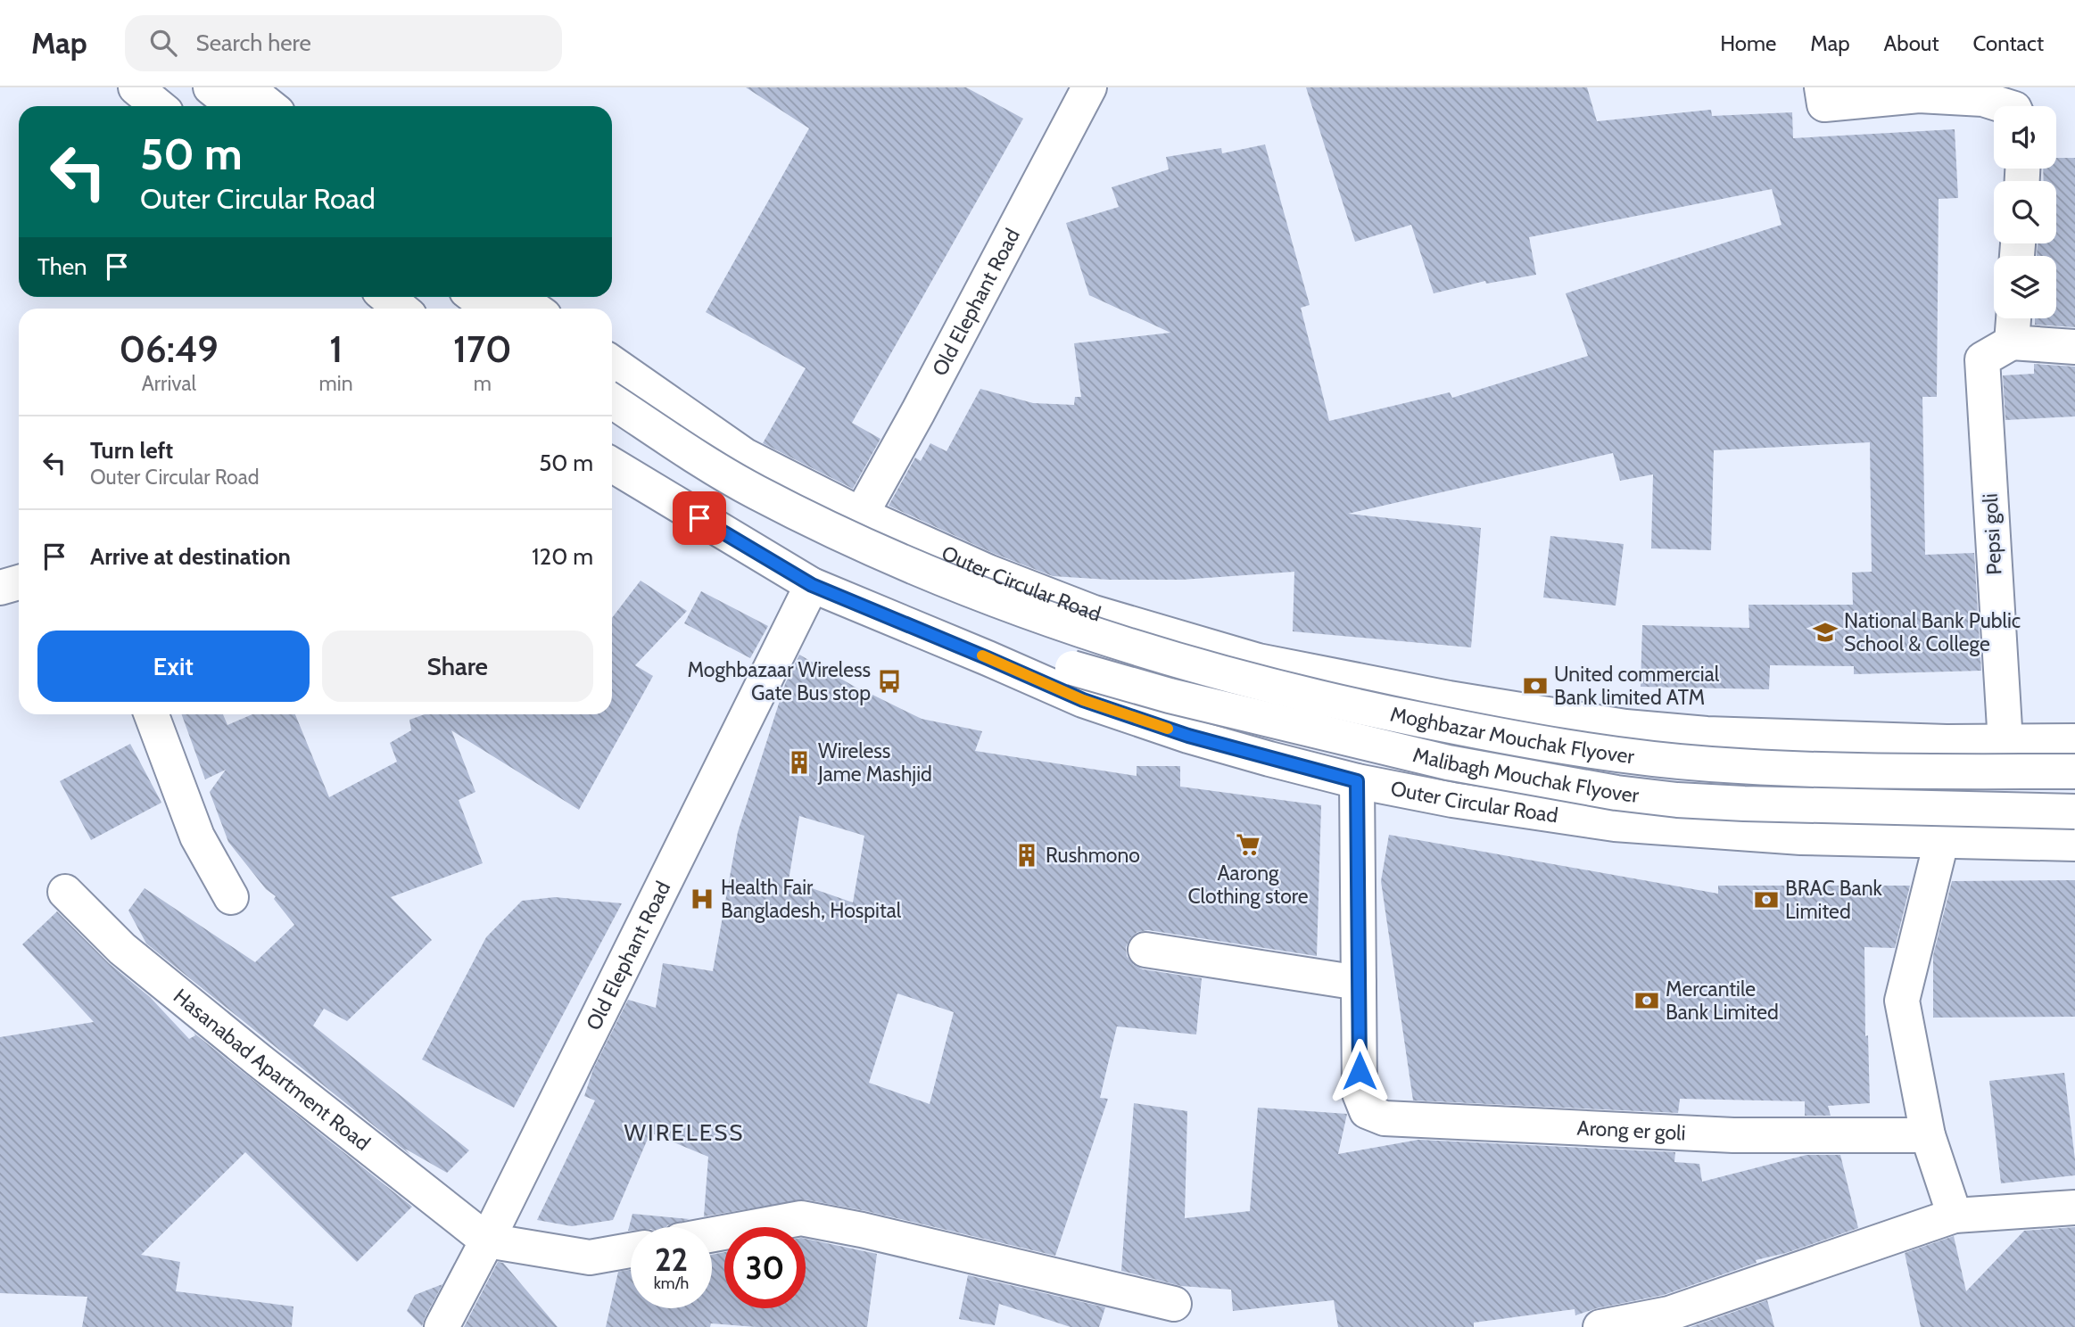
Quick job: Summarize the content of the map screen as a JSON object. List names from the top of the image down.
{
  "streets": {
    "main road": [
      "Old Elephant Road",
      "Pepsi goli",
      "Outer Circular Road",
      "Moghbazar Mouchak Flyover",
      "Malibagh Mouchak Flyover",
      "Hasanabad Apartment Road",
      "Arong er goli"
    ]
  },
  "crossings": [
    ["Old Elephant Road", "Outer Circular Road"],
    ["Old Elephant Road", "Hasanabad Apartment Road"],
    ["Pepsi goli", "Outer Circular Road"],
    ["Outer Circular Road", "Moghbazar Mouchak Flyover"],
    ["Outer Circular Road", "Malibagh Mouchak Flyover"],
    ["Outer Circular Road", "Arong er goli"]
  ],
  "districts": ["WIRELESS"],
  "places": {
    "school or university": ["National Bank Public School & College"],
    "bus stop": ["Moghbazaar Wireless Gate Bus stop"],
    "bank": ["United commercial Bank limited ATM", "BRAC Bank Limited", "Mercantile Bank Limited"],
    "building": ["Wireless Jame Mashjid", "Rushmono"],
    "supermarket": ["Aarong Clothing store"],
    "hospital": ["Health Fair Bangladesh, Hospital"]
  },
  "page": {
    "header": "Map",
    "search": "Search here",
    "nav": [
      "Home",
      "Map",
      "About",
      "Contact"
    ],
    "turn": ["50 m", "Outer Circular Road"],
    "then": "Then",
    "eta": [
      "06:49",
      "Arrival",
      "1",
      "min",
      "170",
      "m"
    ],
    "list": [
      {
        "name": "Turn left",
        "note": "Outer Circular Road",
        "value": "50 m"
      },
      {
        "name": "Arrive at destination",
        "value": "120 m"
      }
    ],
    "buttons": ["Exit", "Share"],
    "speed": "22 km/h",
    "limit": "30"
  }
}
